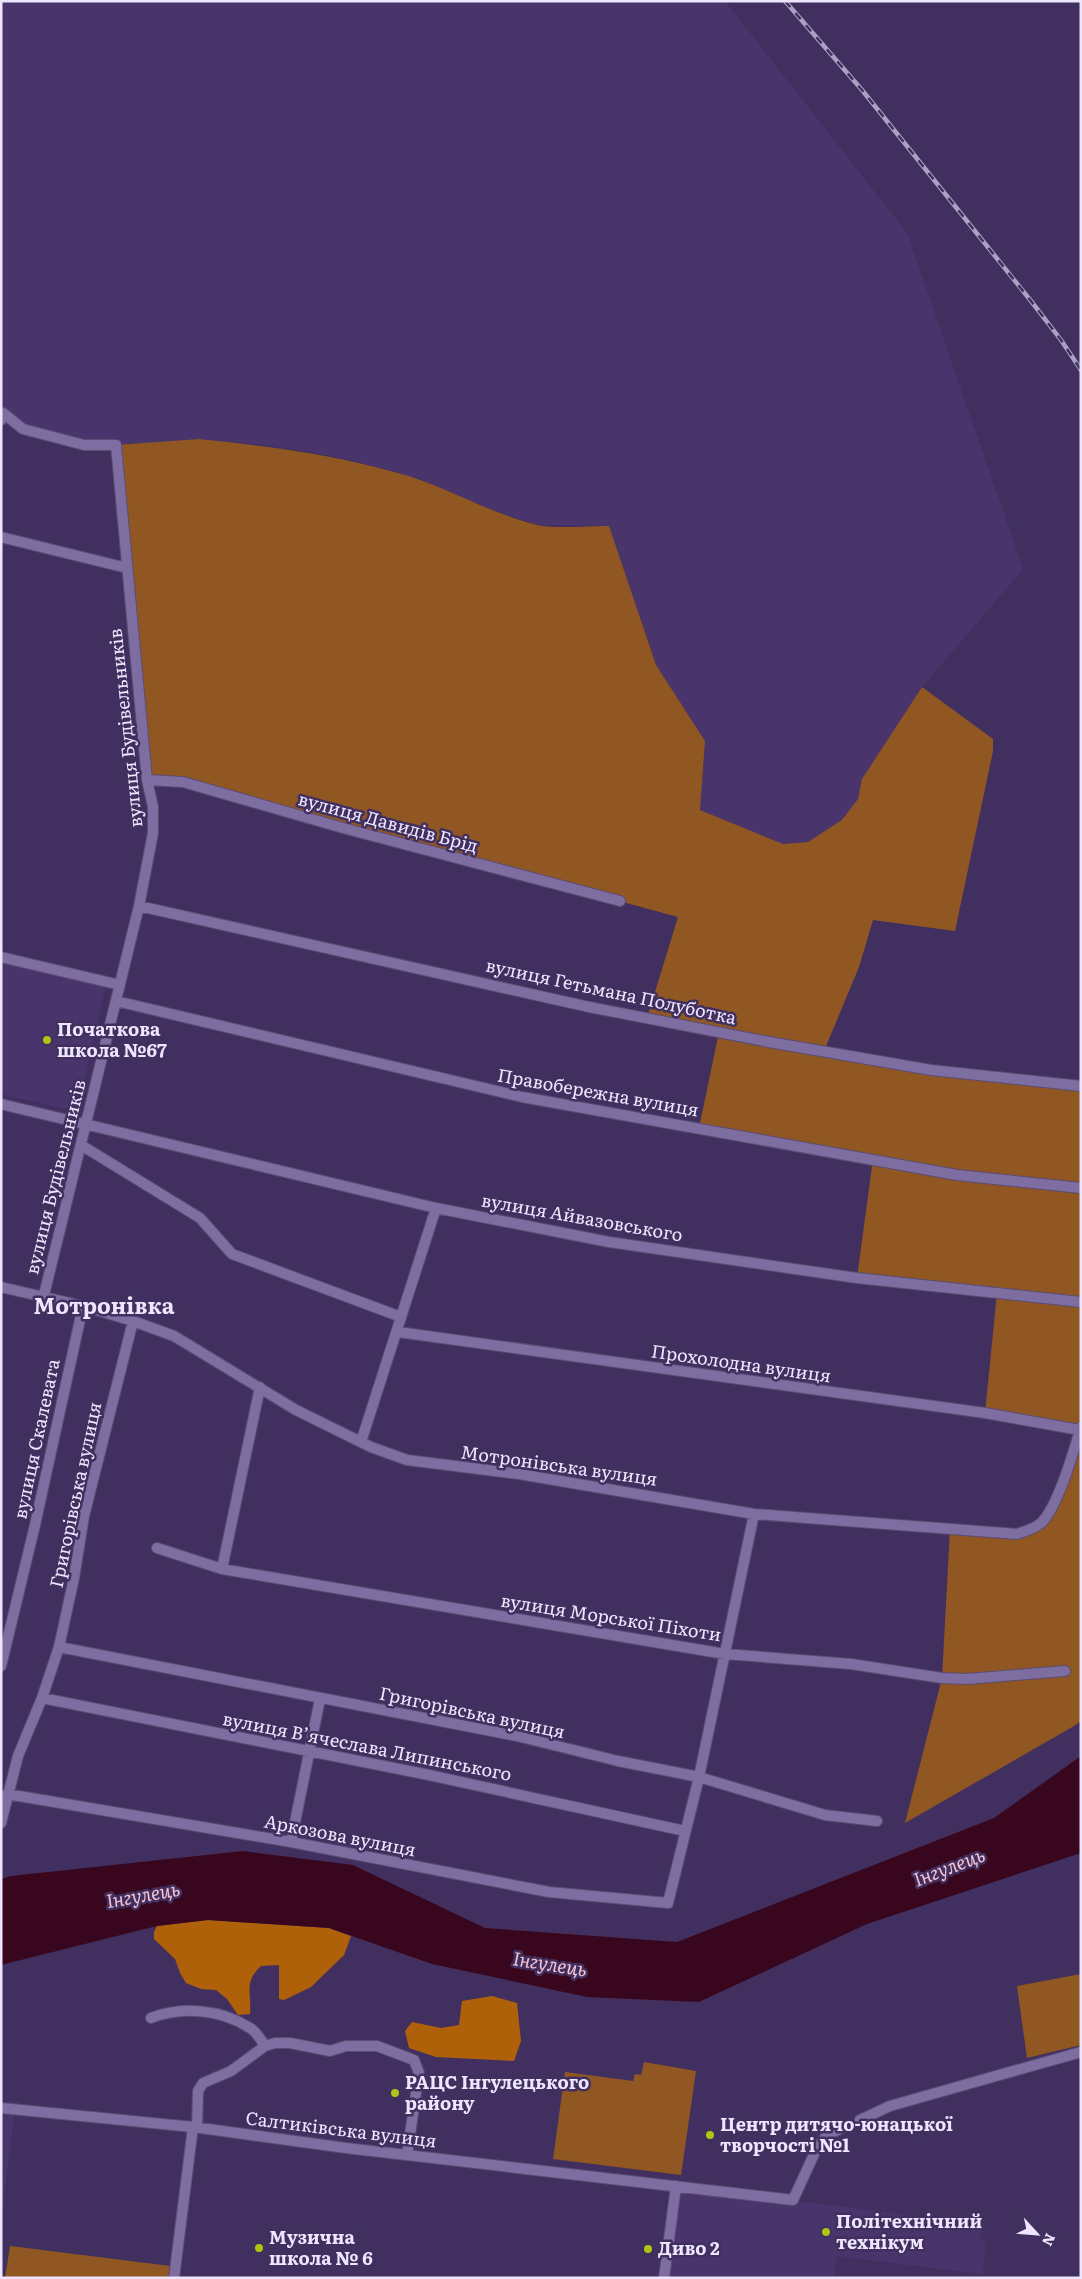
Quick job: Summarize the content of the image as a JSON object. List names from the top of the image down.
{
  "streets": {
    "street": [
      "вулиця Будівельників",
      "вулиця Давидів Брід",
      "вулиця Гетьмана Полуботка",
      "Правобережна вулиця",
      "вулиця Айвазовського",
      "Прохолодна вулиця",
      "вулиця Скалевата",
      "Мотронівська вулиця",
      "Григорівська вулиця",
      "вулиця Морської Піхоти",
      "вулиця В’ячеслава Липинського",
      "Аркозова вулиця",
      "Салтиківська вулиця"
    ]
  },
  "crossings": [
    ["вулиця Будівельників", "вулиця Давидів Брід"],
    ["вулиця Будівельників", "вулиця Гетьмана Полуботка"],
    ["вулиця Будівельників", "Правобережна вулиця"],
    ["вулиця Будівельників", "вулиця Айвазовського"],
    ["вулиця Будівельників", "Мотронівська вулиця"],
    ["Прохолодна вулиця", "Мотронівська вулиця"],
    ["вулиця Скалевата", "Мотронівська вулиця"],
    ["Мотронівська вулиця", "Григорівська вулиця"],
    ["Григорівська вулиця", "вулиця В’ячеслава Липинського"],
    ["Григорівська вулиця", "Аркозова вулиця"],
    ["вулиця В’ячеслава Липинського", "Аркозова вулиця"]
  ],
  "districts": ["Мотронівка"],
  "water": ["Інгулець"],
  "places": [
    "Початкова школа №67",
    "РАЦС Інгулецького району",
    "Центр дитячо-юнацької творчості №1",
    "Політехнічний технікум",
    "Музична школа № 6",
    "Диво 2"
  ],
  "north": "bottom right"
}
